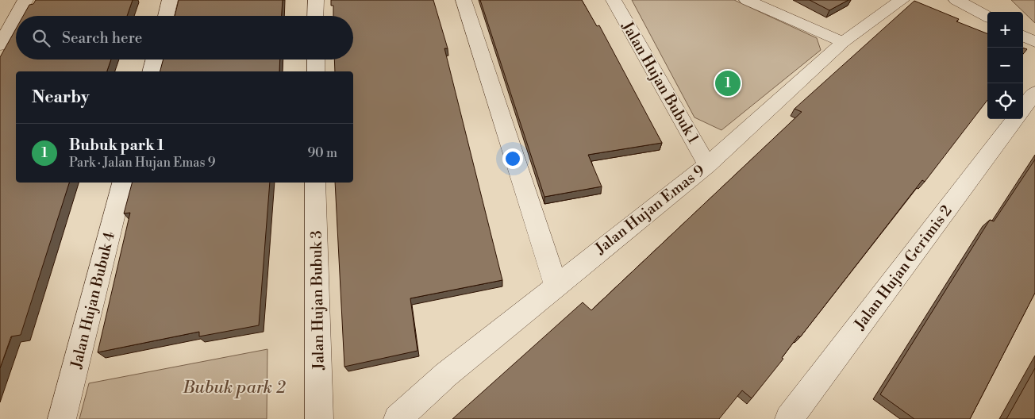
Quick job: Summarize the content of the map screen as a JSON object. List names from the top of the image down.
{
  "streets": {
    "street": [
      "Jalan Hujan Bubuk 1",
      "Jalan Hujan Emas 9",
      "Jalan Hujan Gerimis 2",
      "Jalan Hujan Bubuk 4",
      "Jalan Hujan Bubuk 3"
    ]
  },
  "crossings": [
    ["Jalan Hujan Bubuk 1", "Jalan Hujan Emas 9"]
  ],
  "parks": ["Bubuk park 2"],
  "page": {
    "map_buttons": ["+", "−"],
    "search": "Search here",
    "pins": "1",
    "heading": "Nearby",
    "list": [
      {
        "mark": "1",
        "name": "Bubuk park 1",
        "note": "Park · Jalan Hujan Emas 9",
        "value": "90 m"
      }
    ]
  }
}
